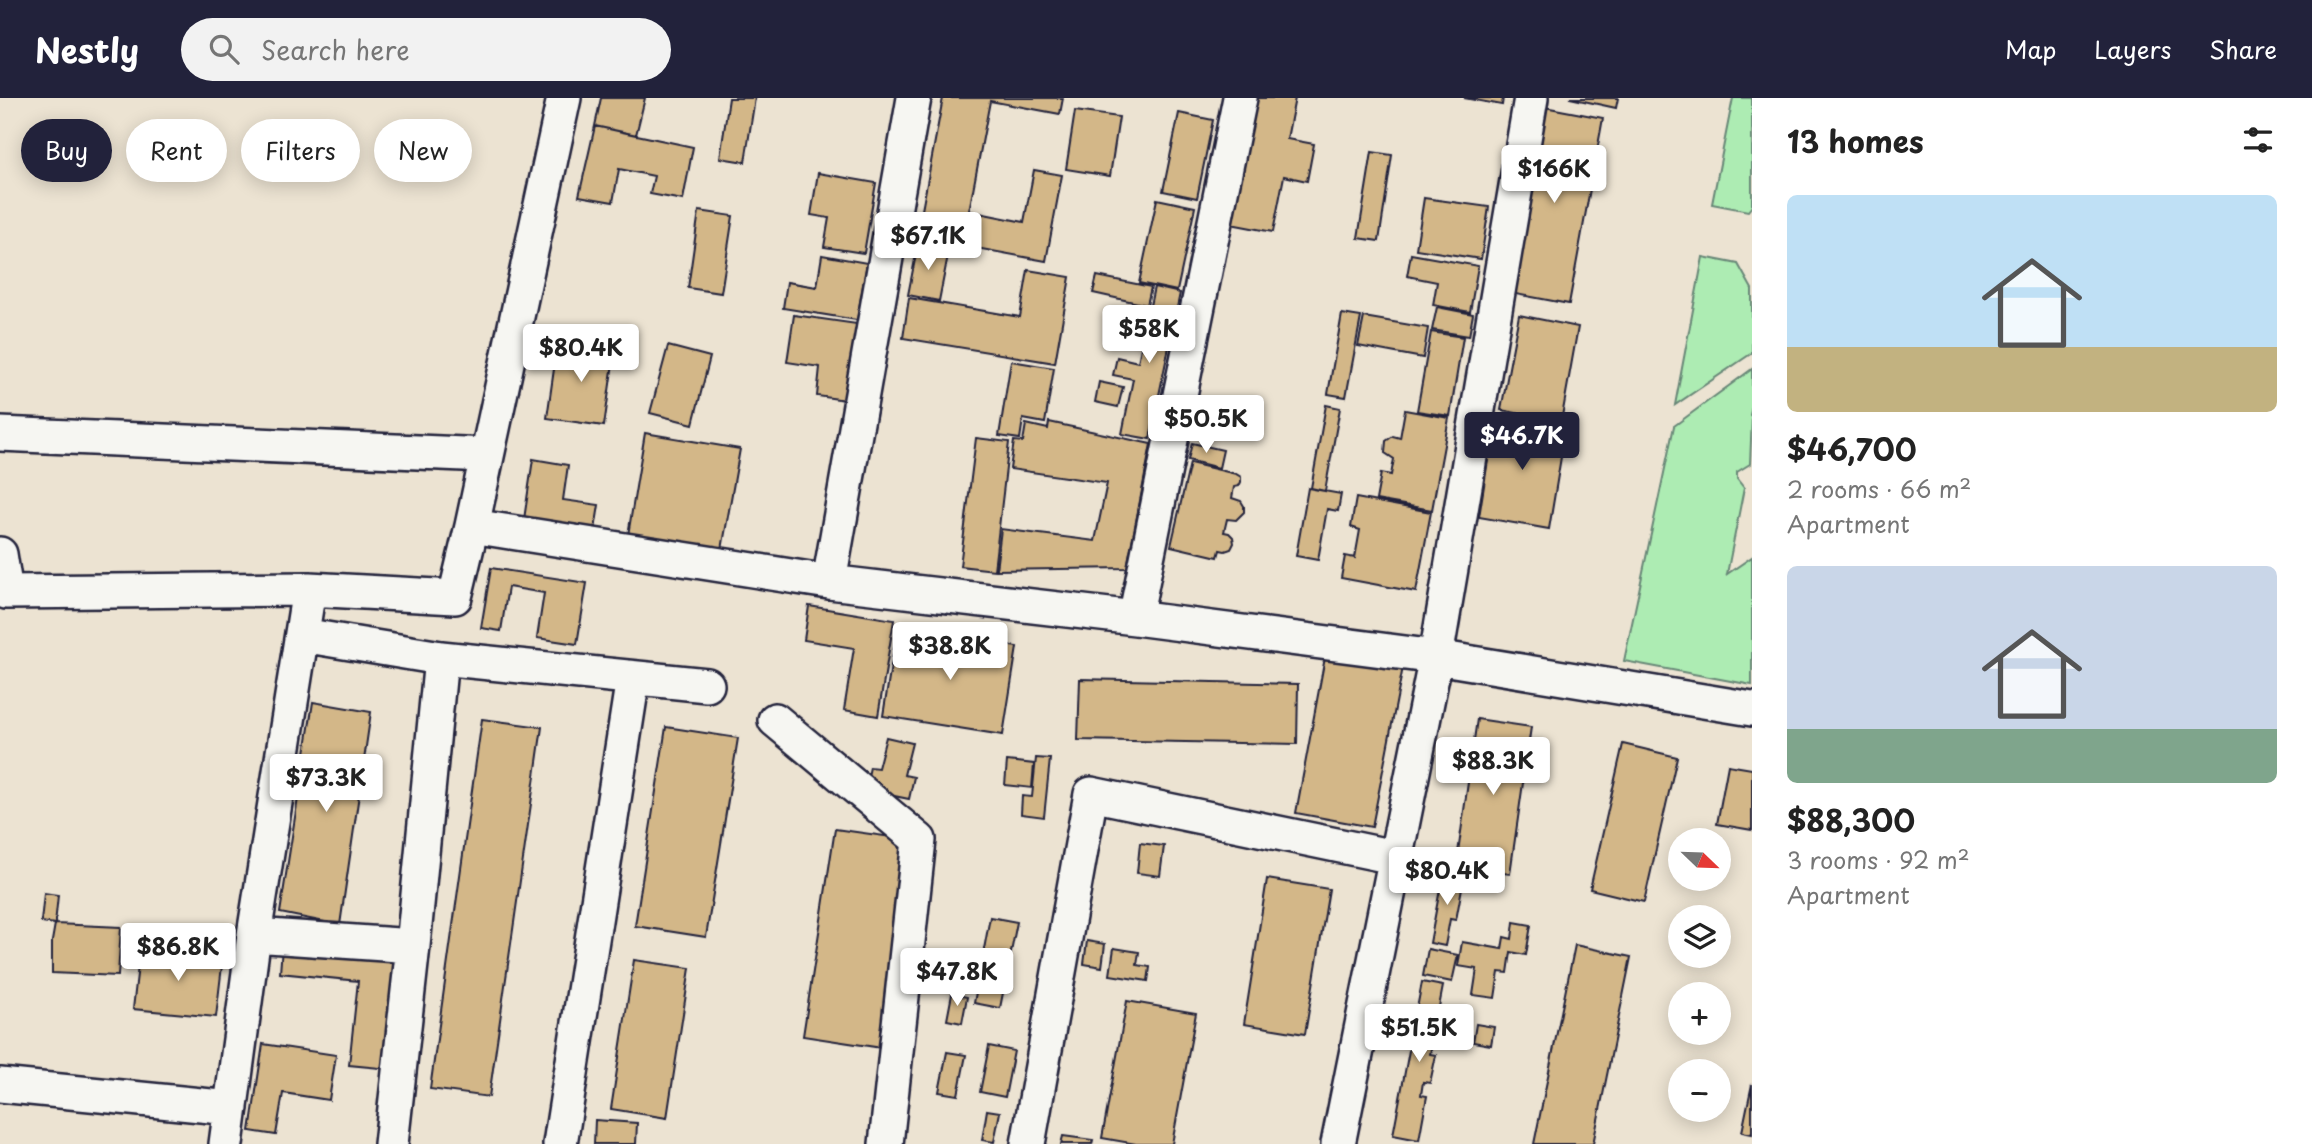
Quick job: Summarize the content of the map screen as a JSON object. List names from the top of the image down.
{
  "north": "bottom right",
  "page": {
    "header": "Nestly",
    "search": "Search here",
    "nav": ["Map", "Layers", "Share"],
    "heading": "13 homes",
    "chip": [
      "Buy",
      "Rent",
      "Filters",
      "New"
    ],
    "price": [
      "$166K",
      "$67.1K",
      "$58K",
      "$80.4K",
      "$50.5K",
      "$46.7K",
      "$38.8K",
      "$88.3K",
      "$73.3K",
      "$80.4K",
      "$86.8K",
      "$47.8K",
      "$51.5K"
    ],
    "list": [
      {
        "name": "$46,700",
        "note": "2 rooms · 66 m² · Apartment"
      },
      {
        "name": "$88,300",
        "note": "3 rooms · 92 m² · Apartment"
      }
    ],
    "map_buttons": ["+", "−"]
  }
}
